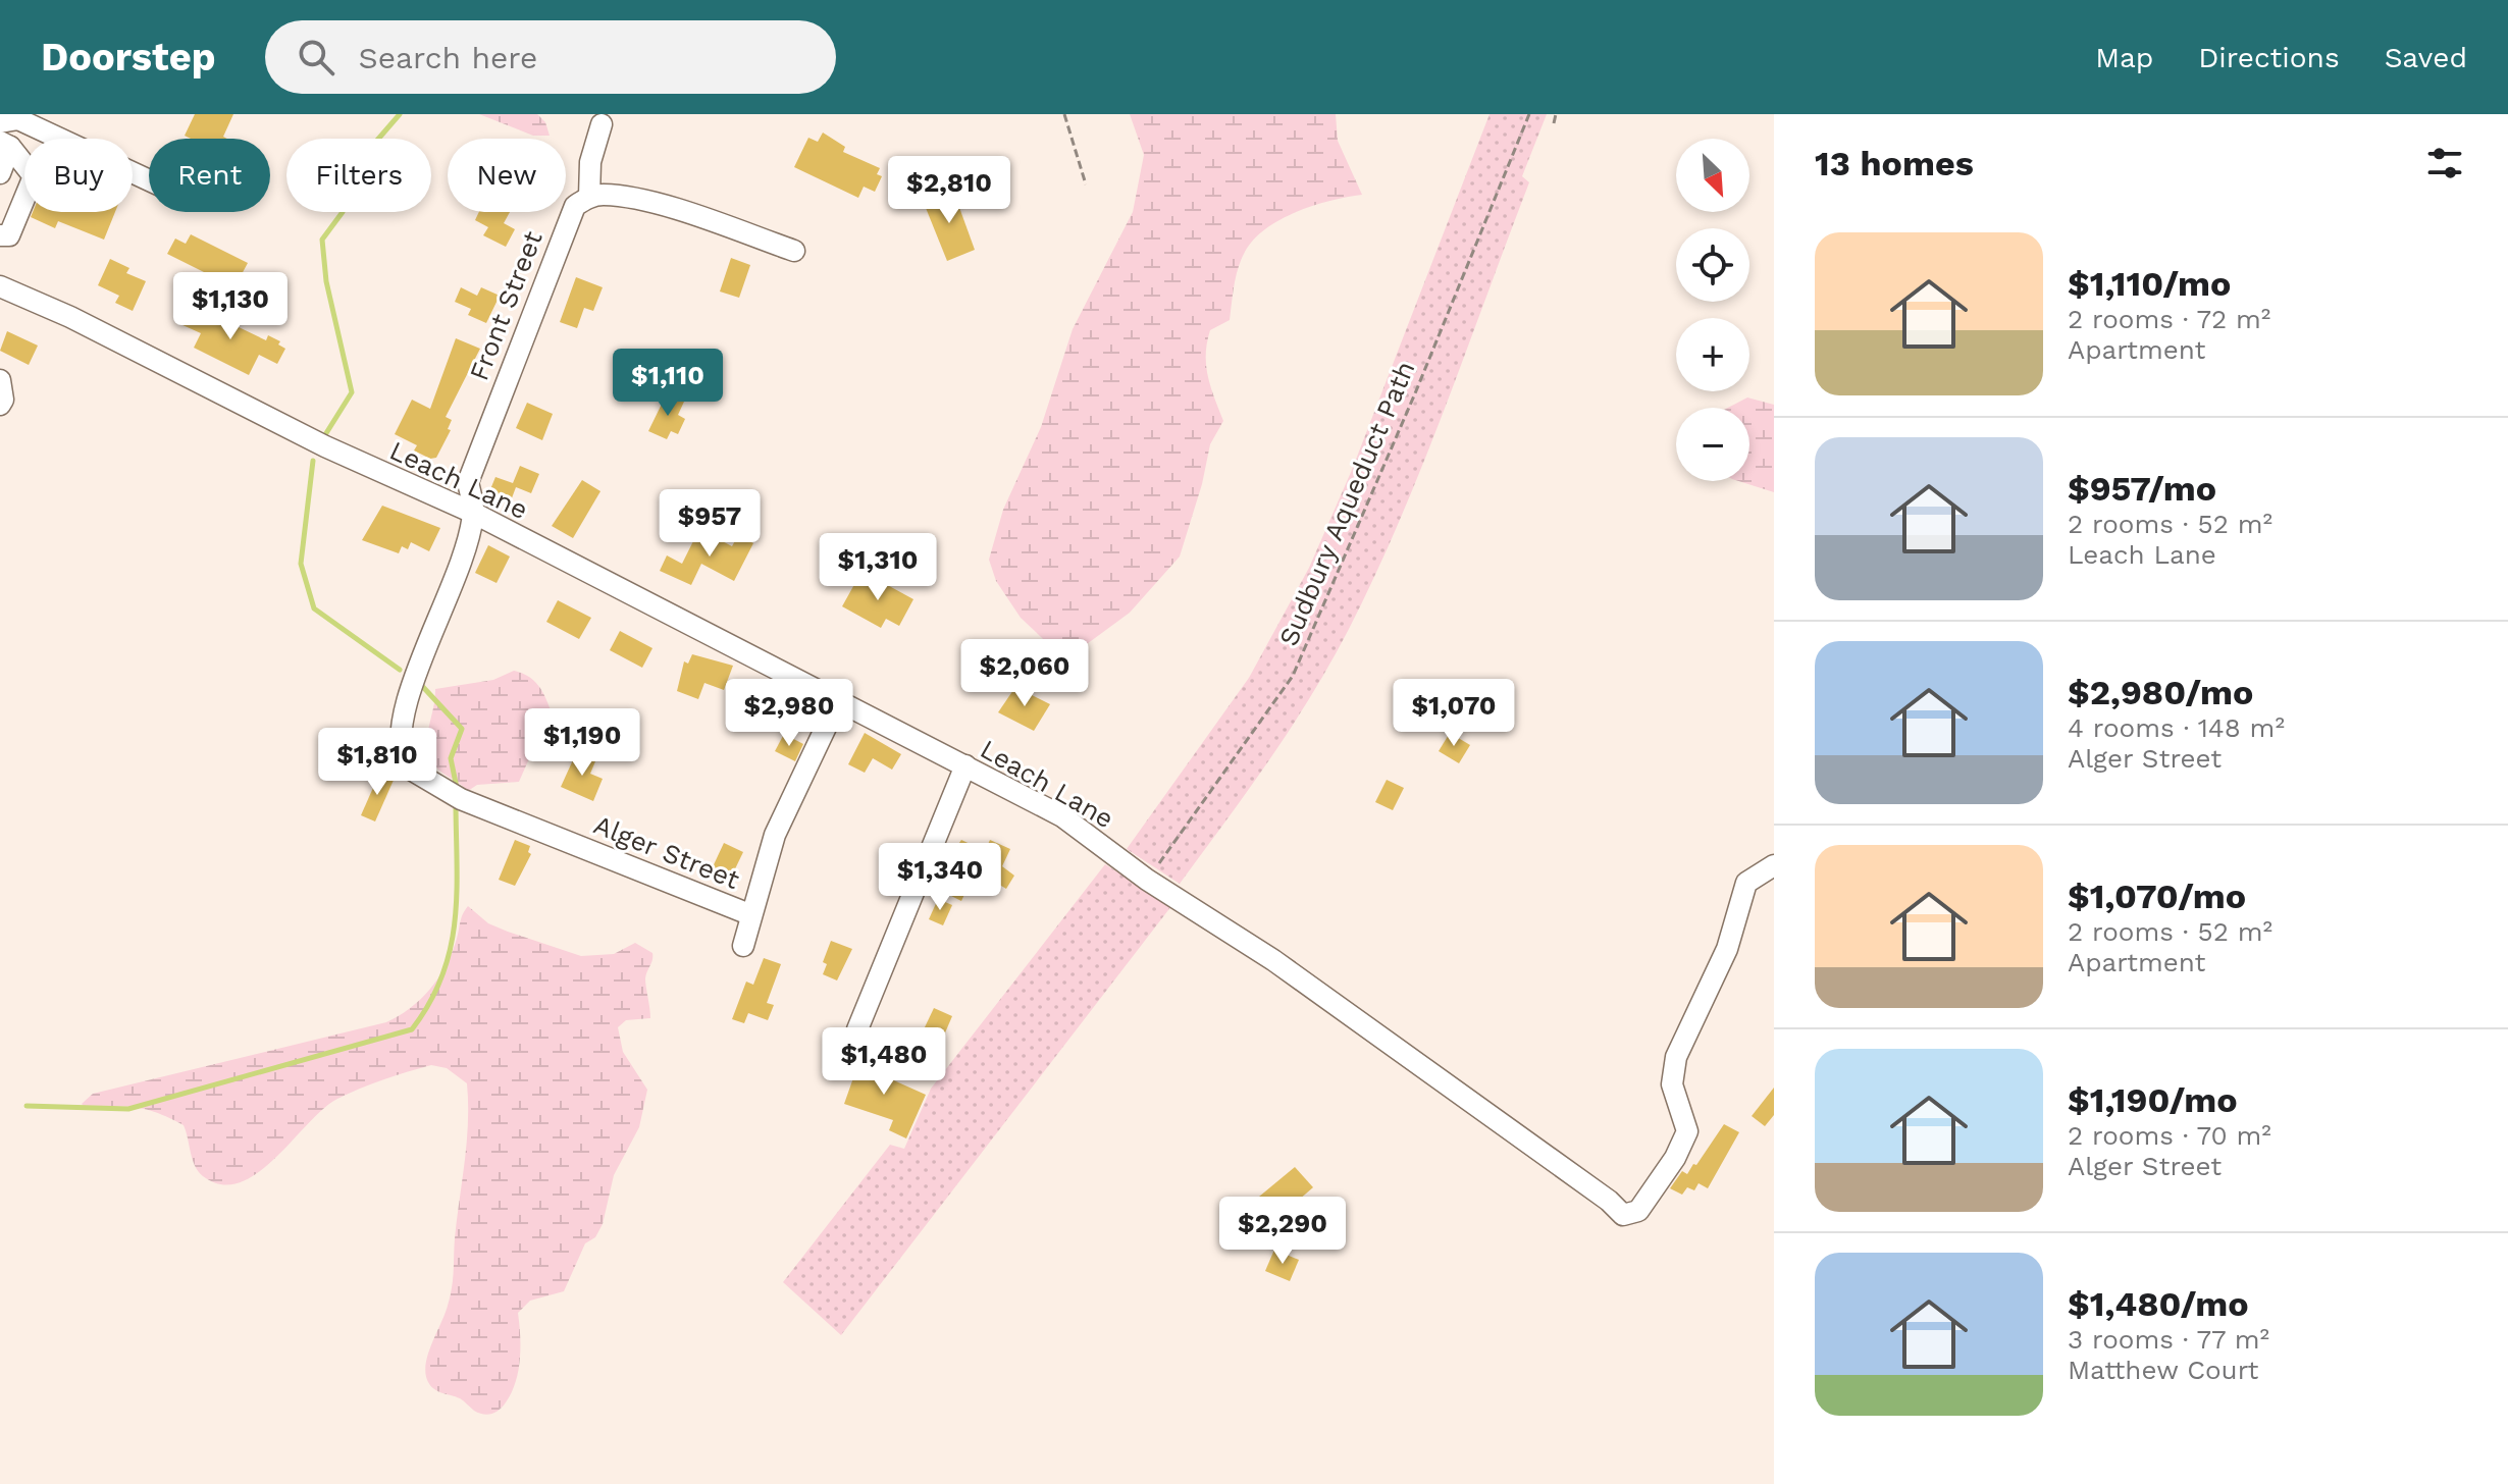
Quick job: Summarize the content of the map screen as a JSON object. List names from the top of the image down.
{
  "streets": {
    "street": ["Front Street", "Leach Lane", "Alger Street"],
    "path": ["Sudbury Aqueduct Path"]
  },
  "crossings": [
    ["Front Street", "Leach Lane"],
    ["Front Street", "Alger Street"],
    ["Leach Lane", "Sudbury Aqueduct Path"],
    ["Leach Lane", "Alger Street"]
  ],
  "north": "bottom right",
  "page": {
    "header": "Doorstep",
    "search": "Search here",
    "nav": ["Map", "Directions", "Saved"],
    "heading": "13 homes",
    "map_buttons": ["+", "−"],
    "chip": [
      "Buy",
      "Rent",
      "Filters",
      "New"
    ],
    "price": [
      "$2,810",
      "$1,130",
      "$1,110",
      "$957",
      "$1,310",
      "$2,060",
      "$2,980",
      "$1,070",
      "$1,190",
      "$1,810",
      "$1,340",
      "$1,480",
      "$2,290"
    ],
    "list": [
      {
        "name": "$1,110/mo",
        "note": "2 rooms · 72 m² · Apartment"
      },
      {
        "name": "$957/mo",
        "note": "2 rooms · 52 m² · Leach Lane"
      },
      {
        "name": "$2,980/mo",
        "note": "4 rooms · 148 m² · Alger Street"
      },
      {
        "name": "$1,070/mo",
        "note": "2 rooms · 52 m² · Apartment"
      },
      {
        "name": "$1,190/mo",
        "note": "2 rooms · 70 m² · Alger Street"
      },
      {
        "name": "$1,480/mo",
        "note": "3 rooms · 77 m² · Matthew Court"
      }
    ]
  }
}
